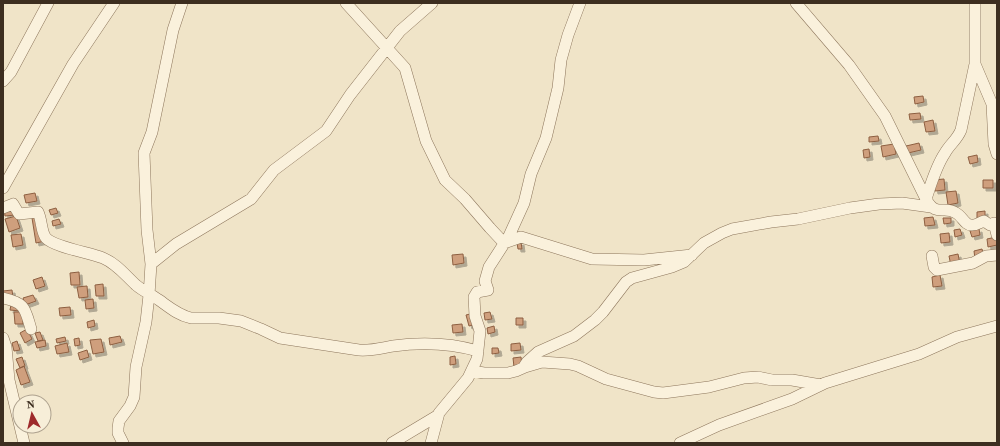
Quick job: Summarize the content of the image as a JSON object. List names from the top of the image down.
{
  "north": "top"
}
